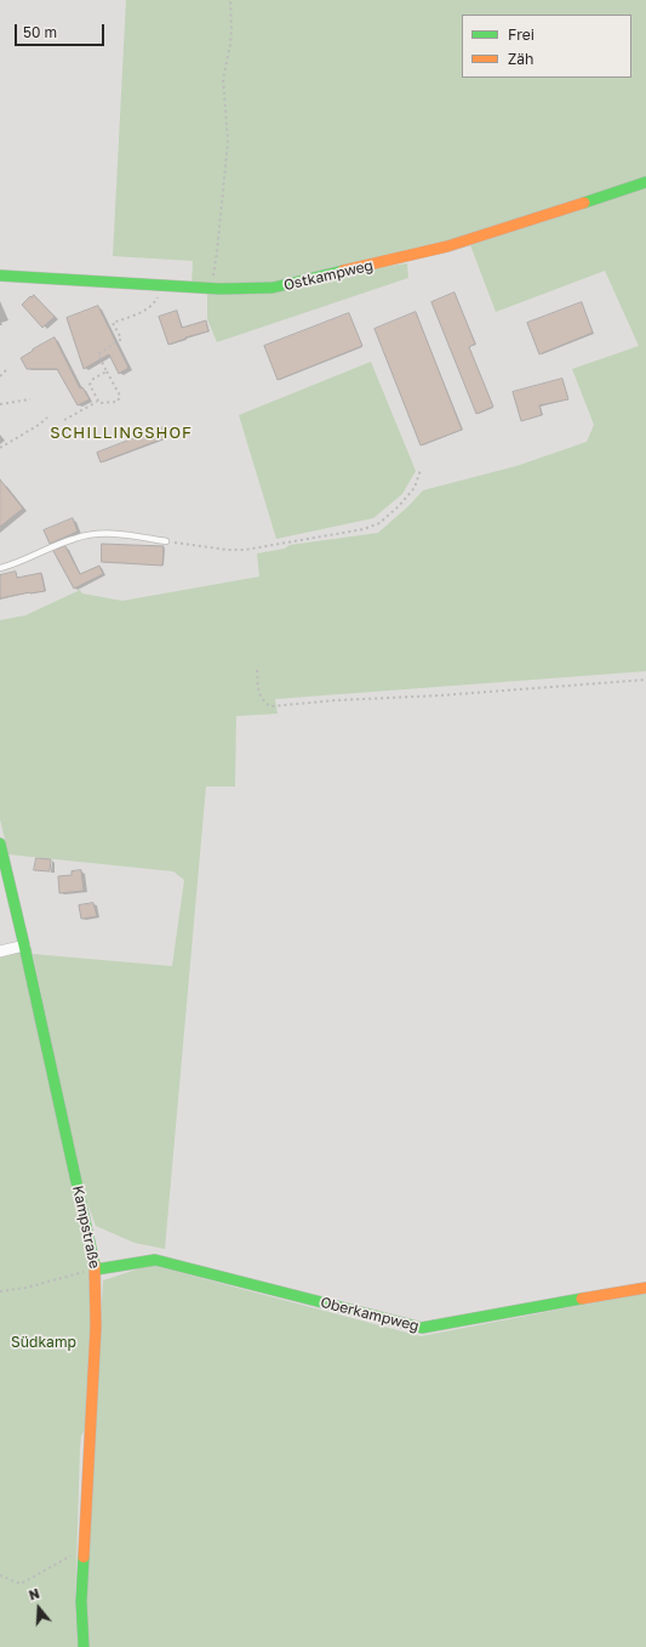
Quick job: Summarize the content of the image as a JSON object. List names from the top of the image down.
{
  "streets": {
    "street": ["Ostkampweg", "Kampstraße", "Oberkampweg"]
  },
  "crossings": [
    ["Kampstraße", "Oberkampweg"]
  ],
  "districts": ["SCHILLINGSHOF"],
  "parks": ["Südkamp"],
  "legend": ["Frei", "Zäh"],
  "scale_bar": "50 m",
  "north": "top"
}
